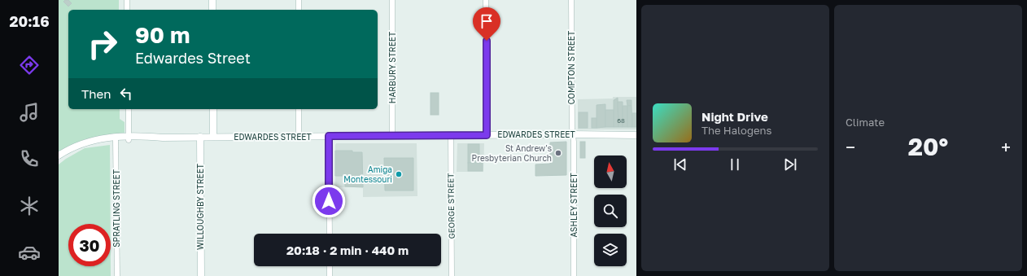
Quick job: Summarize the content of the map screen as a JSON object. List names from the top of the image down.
{
  "streets": {
    "street": [
      "HARBURY STREET",
      "COMPTON STREET",
      "EDWARDES STREET",
      "ASHLEY STREET",
      "GEORGE STREET",
      "WILLOUGHBY STREET",
      "SPRATLING STREET"
    ]
  },
  "crossings": [
    ["HARBURY STREET", "EDWARDES STREET"],
    ["COMPTON STREET", "EDWARDES STREET"],
    ["COMPTON STREET", "ASHLEY STREET"],
    ["EDWARDES STREET", "ASHLEY STREET"],
    ["EDWARDES STREET", "GEORGE STREET"],
    ["EDWARDES STREET", "WILLOUGHBY STREET"],
    ["EDWARDES STREET", "SPRATLING STREET"]
  ],
  "places": ["St Andrew's Presbyterian Church", "Amiga Montessouri"],
  "house_numbers": ["68"],
  "north": "top",
  "page": {
    "tabs": "20:16",
    "tile": "Climate",
    "turn": ["90 m", "Edwardes Street"],
    "then": "Then",
    "song": ["Night Drive", "The Halogens"],
    "heat": ["−", "20°", "+"],
    "limit": "30",
    "trip": "20:18 · 2 min · 440 m"
  }
}
